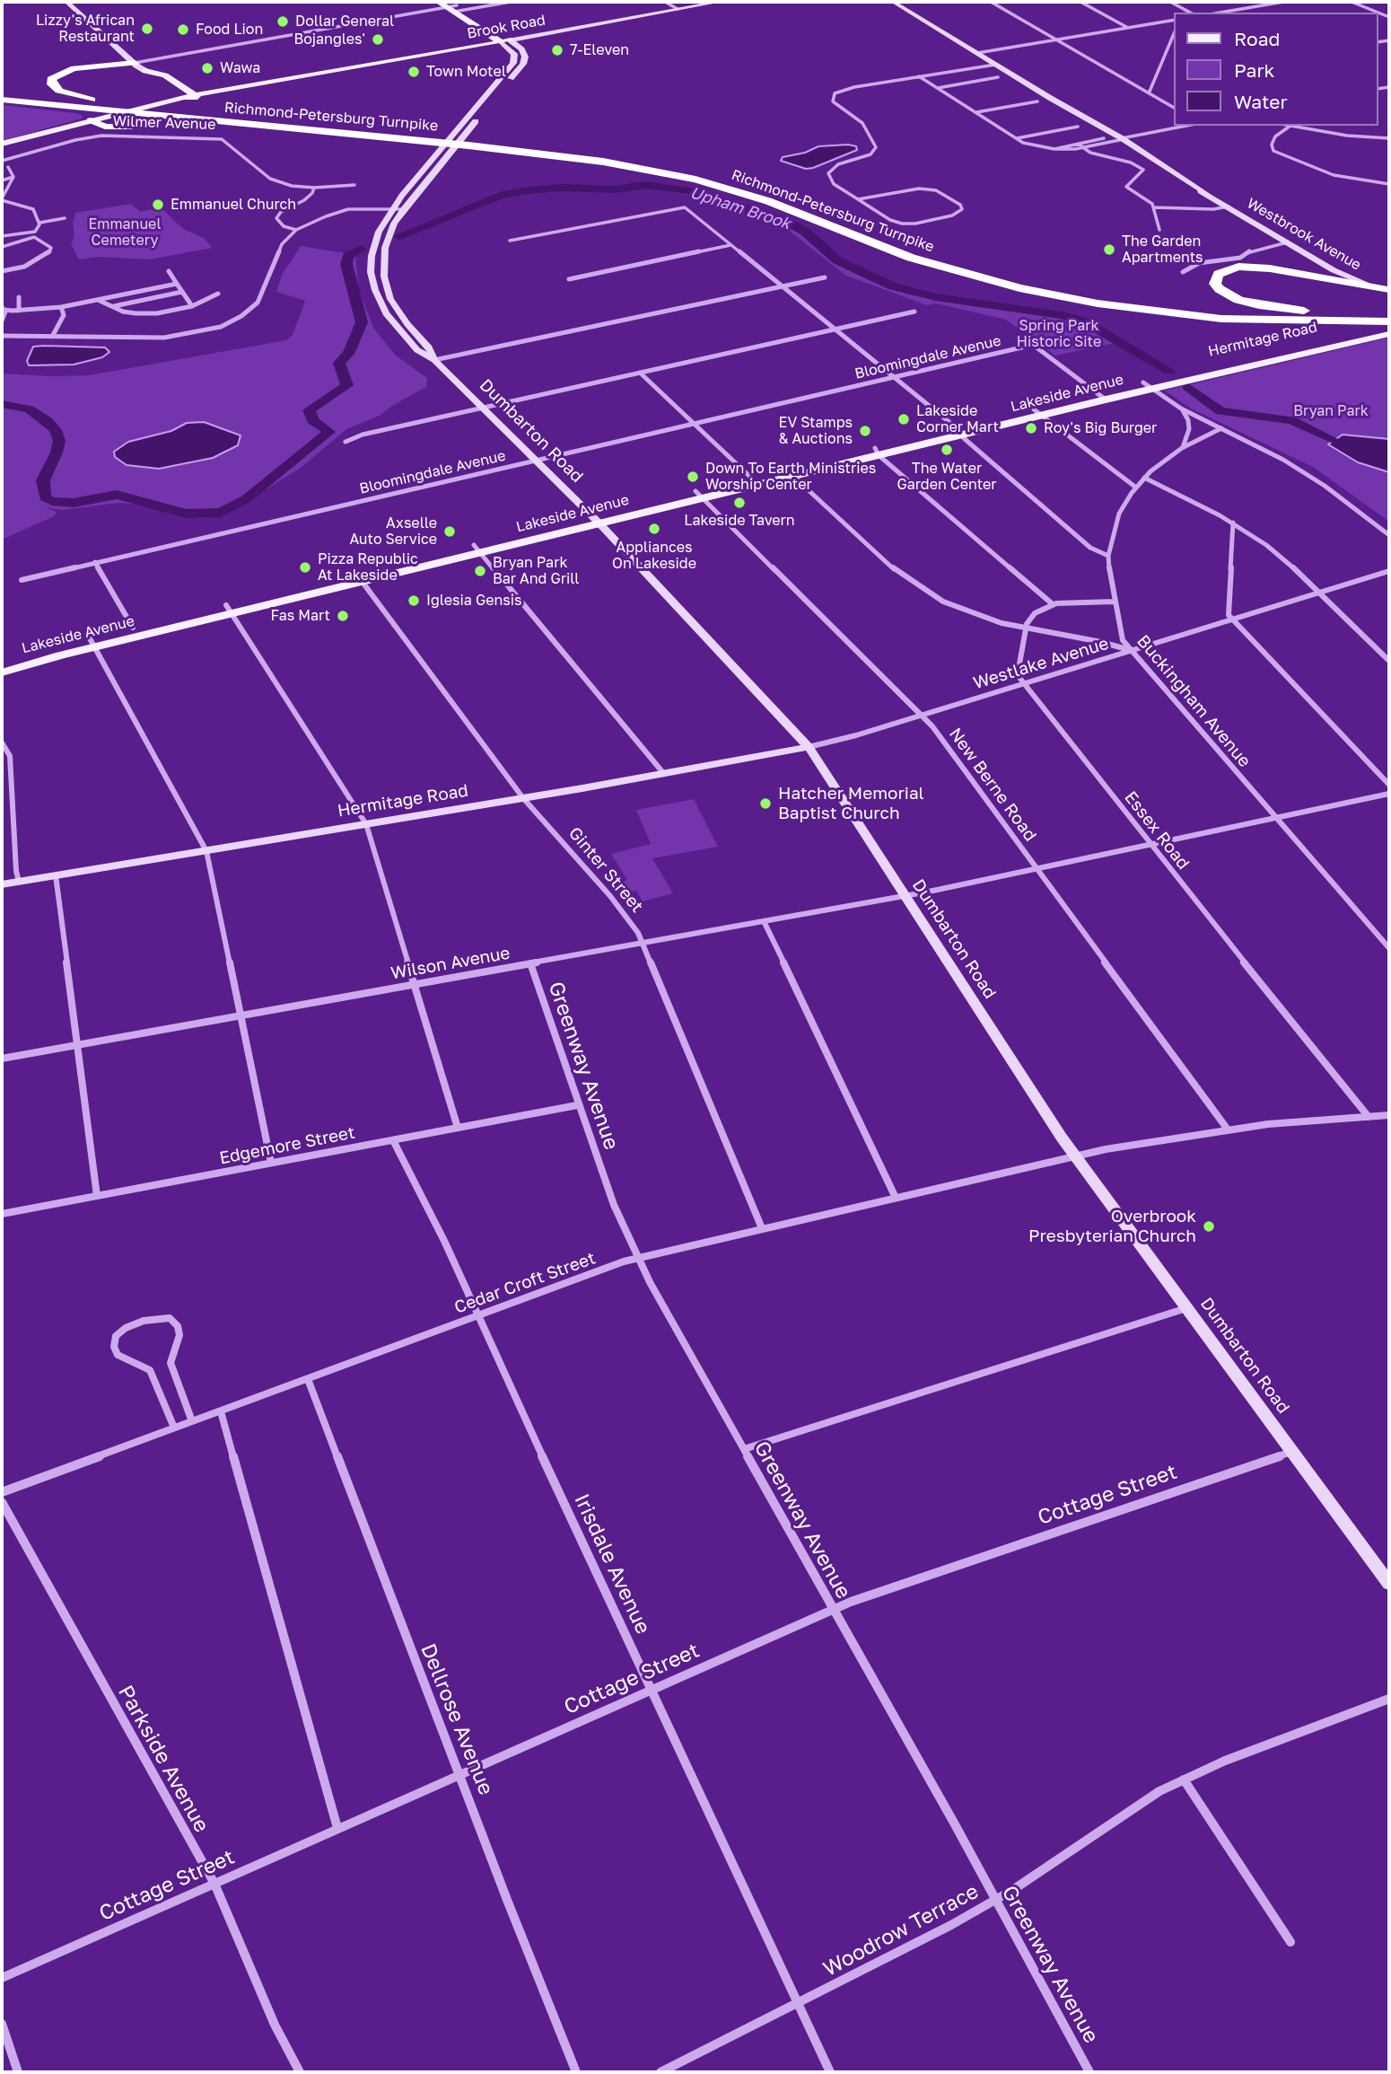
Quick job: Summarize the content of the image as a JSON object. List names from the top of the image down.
{
  "streets": {
    "highway": ["Richmond-Petersburg Turnpike"],
    "main road": [
      "Brook Road",
      "Wilmer Avenue",
      "Westbrook Avenue",
      "Hermitage Road",
      "Lakeside Avenue",
      "Dumbarton Road"
    ],
    "street": [
      "Bloomingdale Avenue",
      "Westlake Avenue",
      "Buckingham Avenue",
      "New Berne Road",
      "Essex Road",
      "Ginter Street",
      "Wilson Avenue",
      "Greenway Avenue",
      "Edgemore Street",
      "Cedar Croft Street",
      "Cottage Street",
      "Irisdale Avenue",
      "Dellrose Avenue",
      "Parkside Avenue",
      "Woodrow Terrace"
    ]
  },
  "crossings": [
    ["Brook Road", "Wilmer Avenue"],
    ["Brook Road", "Dumbarton Road"],
    ["Hermitage Road", "Lakeside Avenue"],
    ["Hermitage Road", "Dumbarton Road"],
    ["Hermitage Road", "Westlake Avenue"],
    ["Hermitage Road", "Ginter Street"],
    ["Bloomingdale Avenue", "Lakeside Avenue"],
    ["Bloomingdale Avenue", "Dumbarton Road"],
    ["Lakeside Avenue", "Dumbarton Road"],
    ["Lakeside Avenue", "New Berne Road"],
    ["Lakeside Avenue", "Ginter Street"],
    ["Dumbarton Road", "Westlake Avenue"],
    ["Dumbarton Road", "Wilson Avenue"],
    ["Dumbarton Road", "Cedar Croft Street"],
    ["Dumbarton Road", "Cottage Street"],
    ["Westlake Avenue", "Buckingham Avenue"],
    ["Westlake Avenue", "New Berne Road"],
    ["Westlake Avenue", "Essex Road"],
    ["Buckingham Avenue", "Wilson Avenue"],
    ["New Berne Road", "Wilson Avenue"],
    ["New Berne Road", "Cedar Croft Street"],
    ["Essex Road", "Wilson Avenue"],
    ["Essex Road", "Cedar Croft Street"],
    ["Ginter Street", "Wilson Avenue"],
    ["Ginter Street", "Cedar Croft Street"],
    ["Wilson Avenue", "Greenway Avenue"],
    ["Greenway Avenue", "Edgemore Street"],
    ["Greenway Avenue", "Cedar Croft Street"],
    ["Greenway Avenue", "Cottage Street"],
    ["Greenway Avenue", "Woodrow Terrace"],
    ["Edgemore Street", "Irisdale Avenue"],
    ["Cedar Croft Street", "Irisdale Avenue"],
    ["Cedar Croft Street", "Dellrose Avenue"],
    ["Cottage Street", "Irisdale Avenue"],
    ["Cottage Street", "Dellrose Avenue"],
    ["Cottage Street", "Parkside Avenue"],
    ["Irisdale Avenue", "Woodrow Terrace"]
  ],
  "water": ["Upham Brook"],
  "parks": ["Emmanuel Cemetery", "Spring Park Historic Site", "Bryan Park"],
  "places": [
    "Dollar General",
    "Lizzy's African Restaurant",
    "Food Lion",
    "Bojangles'",
    "7-Eleven",
    "Wawa",
    "Town Motel",
    "Emmanuel Church",
    "The Garden Apartments",
    "Lakeside Corner Mart",
    "Roy's Big Burger",
    "EV Stamps & Auctions",
    "The Water Garden Center",
    "Down To Earth Ministries Worship Center",
    "Lakeside Tavern",
    "Appliances On Lakeside",
    "Axselle Auto Service",
    "Pizza Republic At Lakeside",
    "Bryan Park Bar And Grill",
    "Iglesia Gensis",
    "Fas Mart",
    "Hatcher Memorial Baptist Church",
    "Overbrook Presbyterian Church"
  ],
  "legend": ["Road", "Park", "Water"]
}
